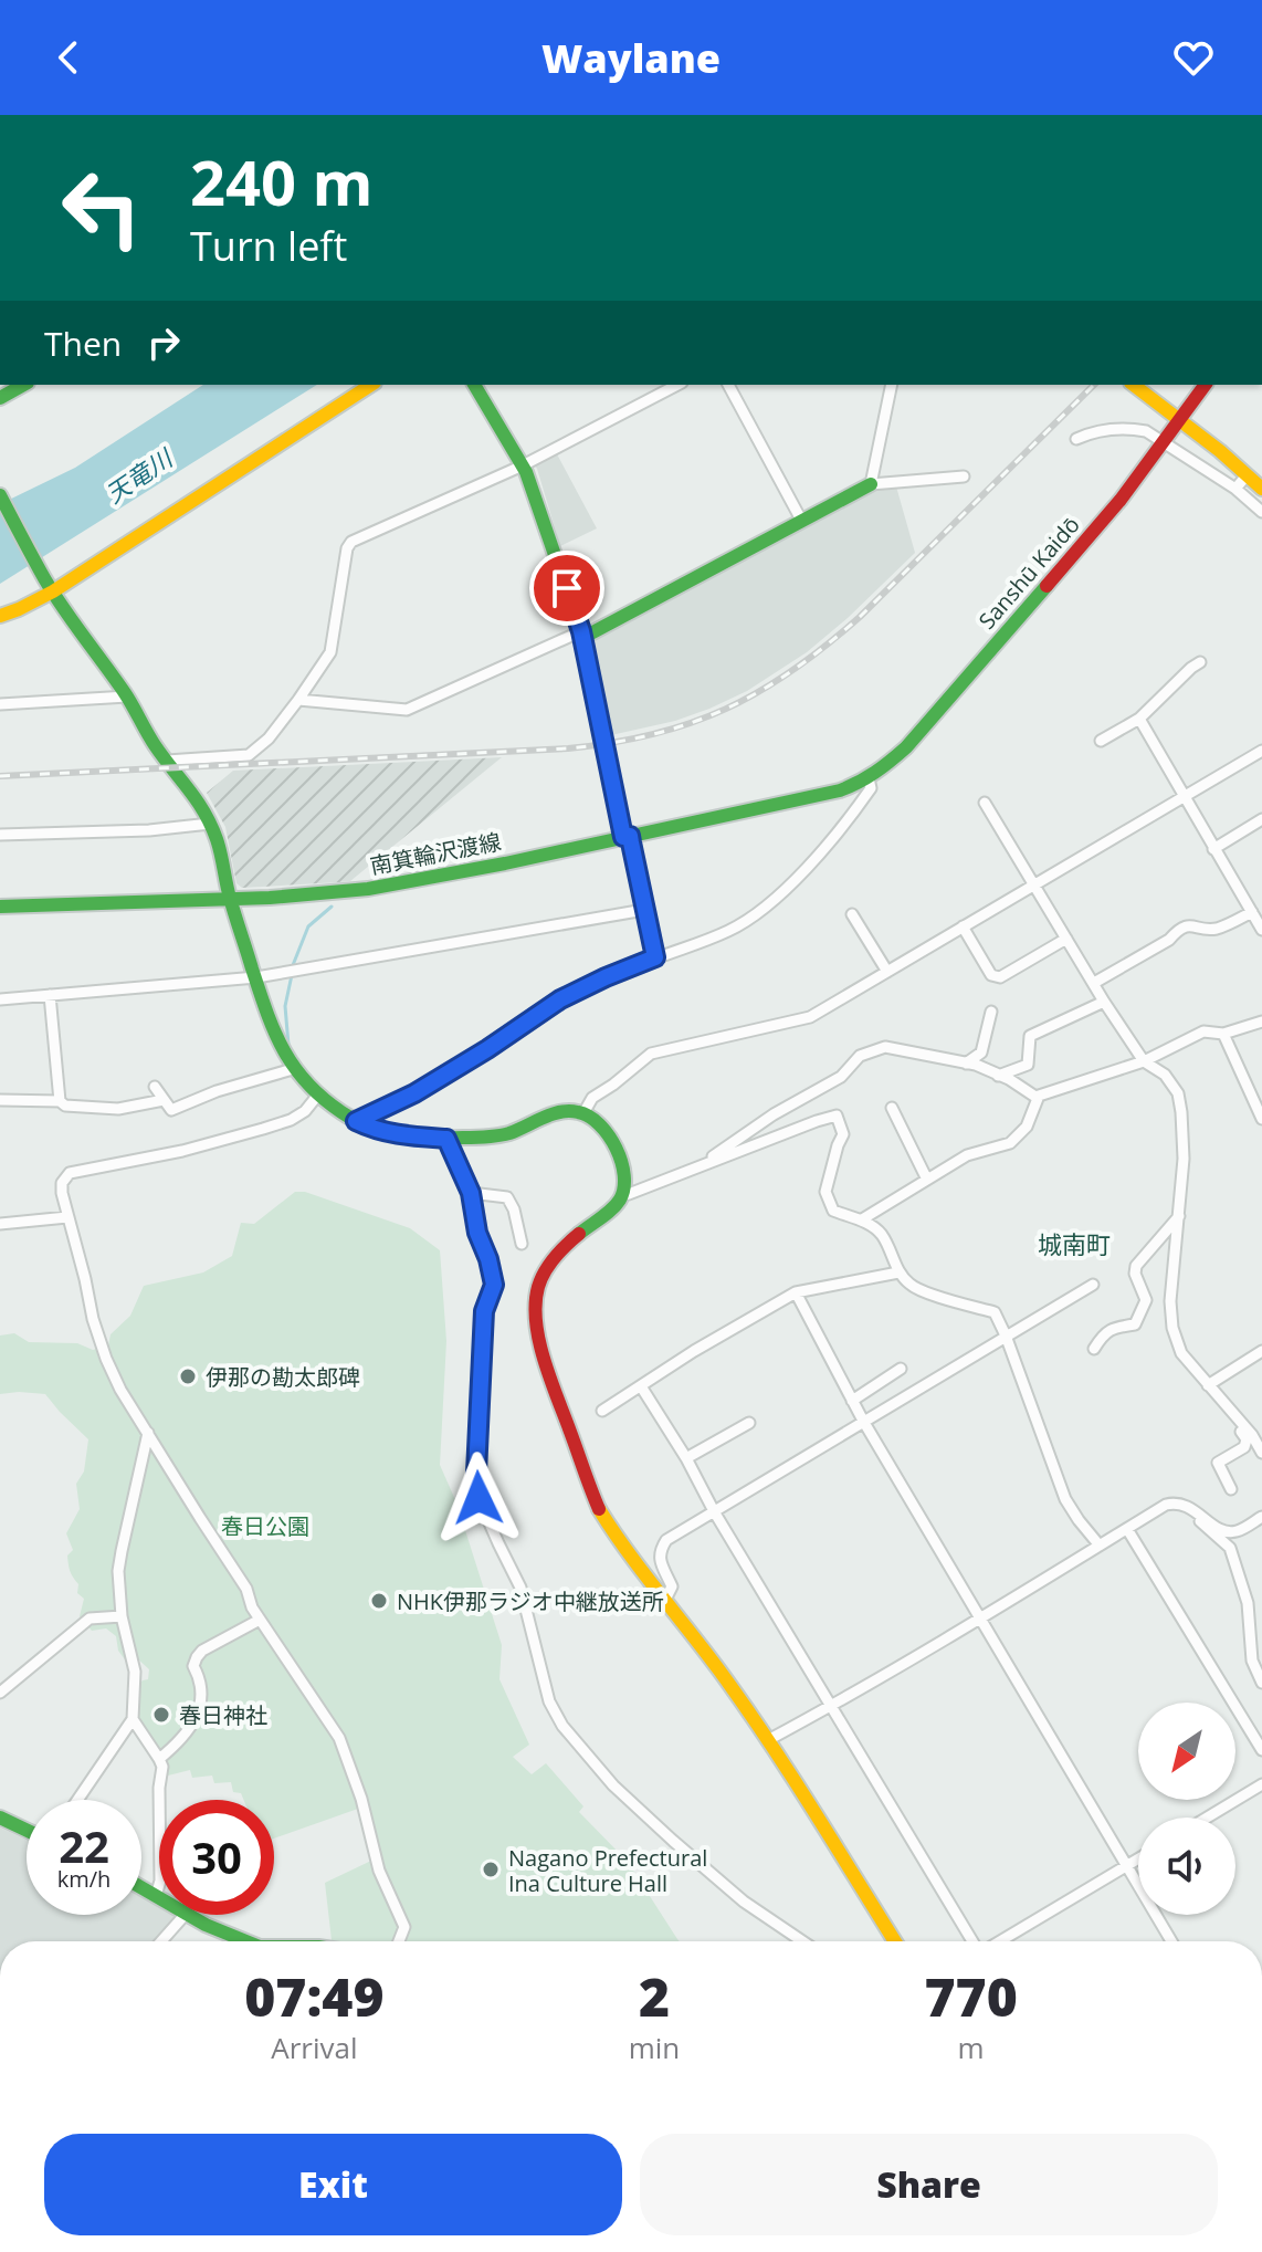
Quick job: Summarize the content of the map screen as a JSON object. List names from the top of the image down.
{
  "streets": {
    "main road": ["Sanshū Kaidō", "南箕輪沢渡線"]
  },
  "crossings": [
    ["Sanshū Kaidō", "南箕輪沢渡線"]
  ],
  "districts": ["城南町"],
  "water": ["天竜川"],
  "parks": ["春日公園"],
  "places": [
    "伊那の勘太郎碑",
    "NHK伊那ラジオ中継放送所",
    "春日神社",
    "Nagano Prefectural Ina Culture Hall"
  ],
  "north": "bottom left",
  "page": {
    "header": "Waylane",
    "turn": ["240 m", "Turn left"],
    "then": "Then",
    "speed": "22 km/h",
    "limit": "30",
    "eta": [
      "07:49",
      "Arrival",
      "2",
      "min",
      "770",
      "m"
    ],
    "buttons": ["Exit", "Share"]
  }
}
